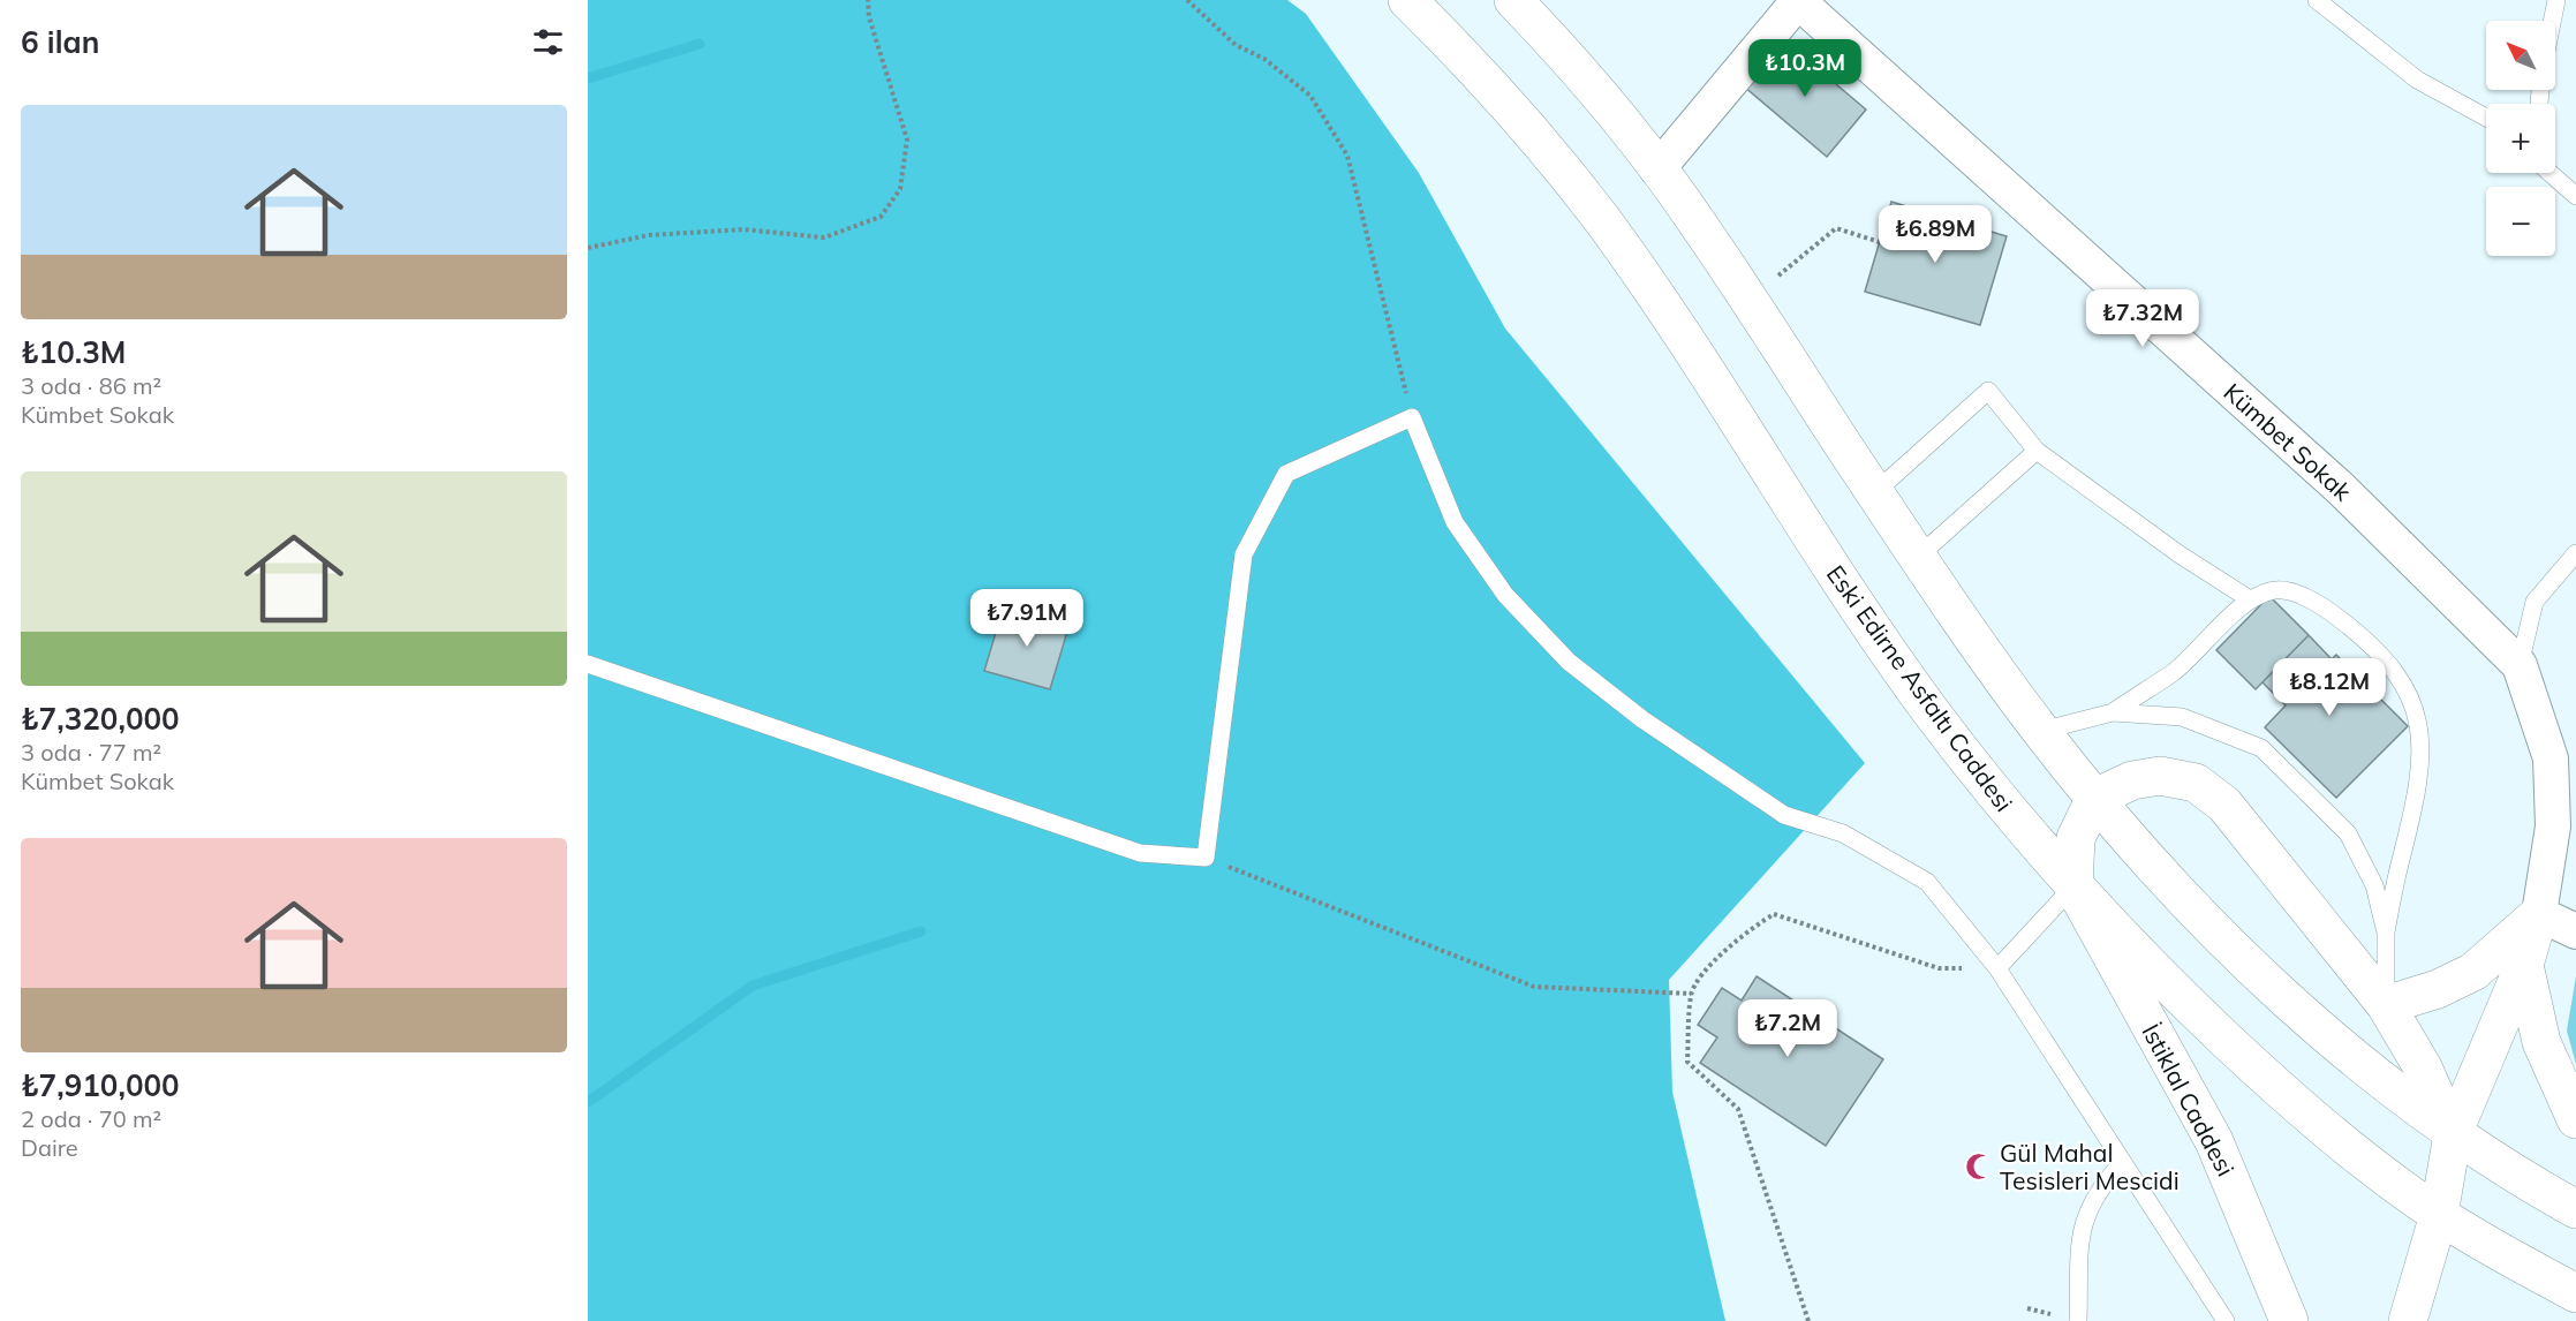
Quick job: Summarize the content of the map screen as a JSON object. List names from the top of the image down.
{
  "streets": {
    "main road": ["Eski Edirne Asfaltı Caddesi", "İstiklal Caddesi"],
    "street": ["Kümbet Sokak"]
  },
  "crossings": [
    ["Eski Edirne Asfaltı Caddesi", "İstiklal Caddesi"]
  ],
  "places": {
    "mosque": ["Gül Mahal Tesisleri Mescidi"]
  },
  "north": "top left",
  "page": {
    "heading": "6 ilan",
    "map_buttons": ["+", "−"],
    "price": [
      "₺10.3M",
      "₺6.89M",
      "₺7.32M",
      "₺7.91M",
      "₺8.12M",
      "₺7.2M"
    ],
    "list": [
      {
        "name": "₺10.3M",
        "note": "3 oda · 86 m² · Kümbet Sokak"
      },
      {
        "name": "₺7,320,000",
        "note": "3 oda · 77 m² · Kümbet Sokak"
      },
      {
        "name": "₺7,910,000",
        "note": "2 oda · 70 m² · Daire"
      }
    ]
  }
}
